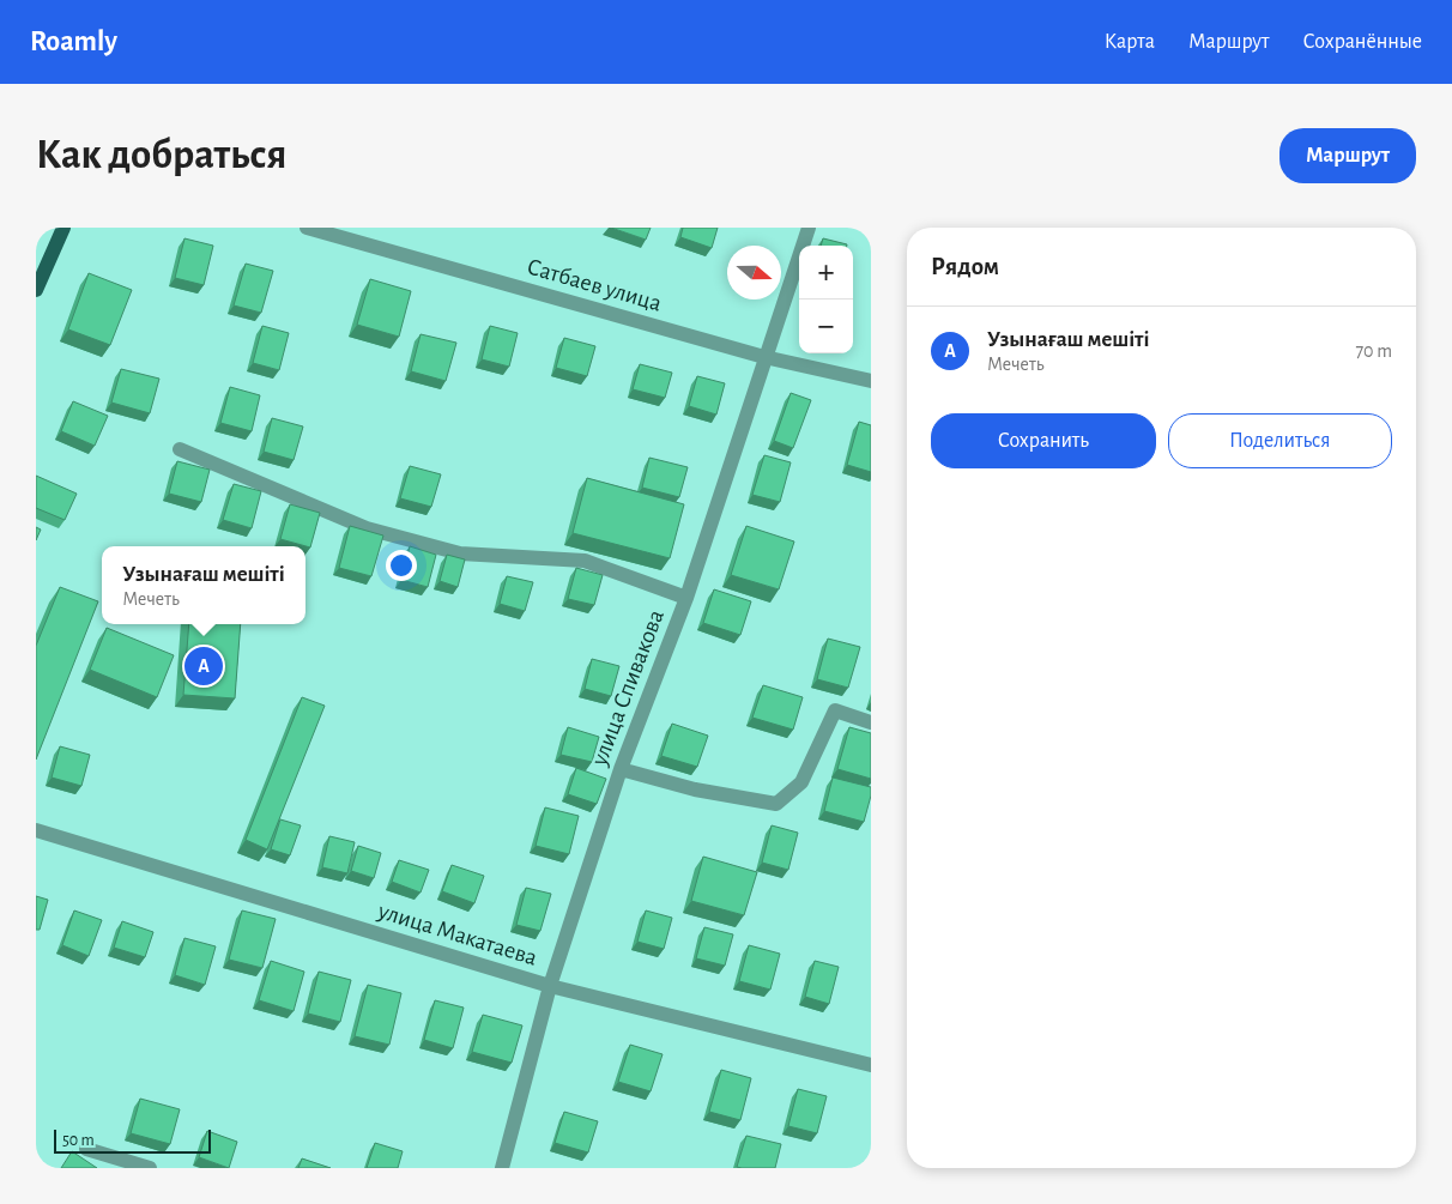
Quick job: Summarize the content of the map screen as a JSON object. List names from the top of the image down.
{
  "streets": {
    "street": ["Сатбаев улица", "улица Спивакова", "улица Макатаева"]
  },
  "crossings": [
    ["Сатбаев улица", "улица Спивакова"],
    ["улица Спивакова", "улица Макатаева"]
  ],
  "scale_bar": "50 m",
  "north": "right",
  "page": {
    "header": "Roamly",
    "nav": ["Карта", "Маршрут", "Сохранённые"],
    "buttons": [
      "Маршрут",
      ["Сохранить", "Поделиться"]
    ],
    "title": "Как добраться",
    "heading": "Рядом",
    "map_buttons": ["+", "−"],
    "list": [
      {
        "mark": "A",
        "name": "Узынағаш мешіті",
        "note": "Мечеть",
        "value": "70 m"
      }
    ],
    "popup": ["Узынағаш мешіті", "Мечеть"],
    "pins": "A",
    "scale": "50 m"
  }
}
